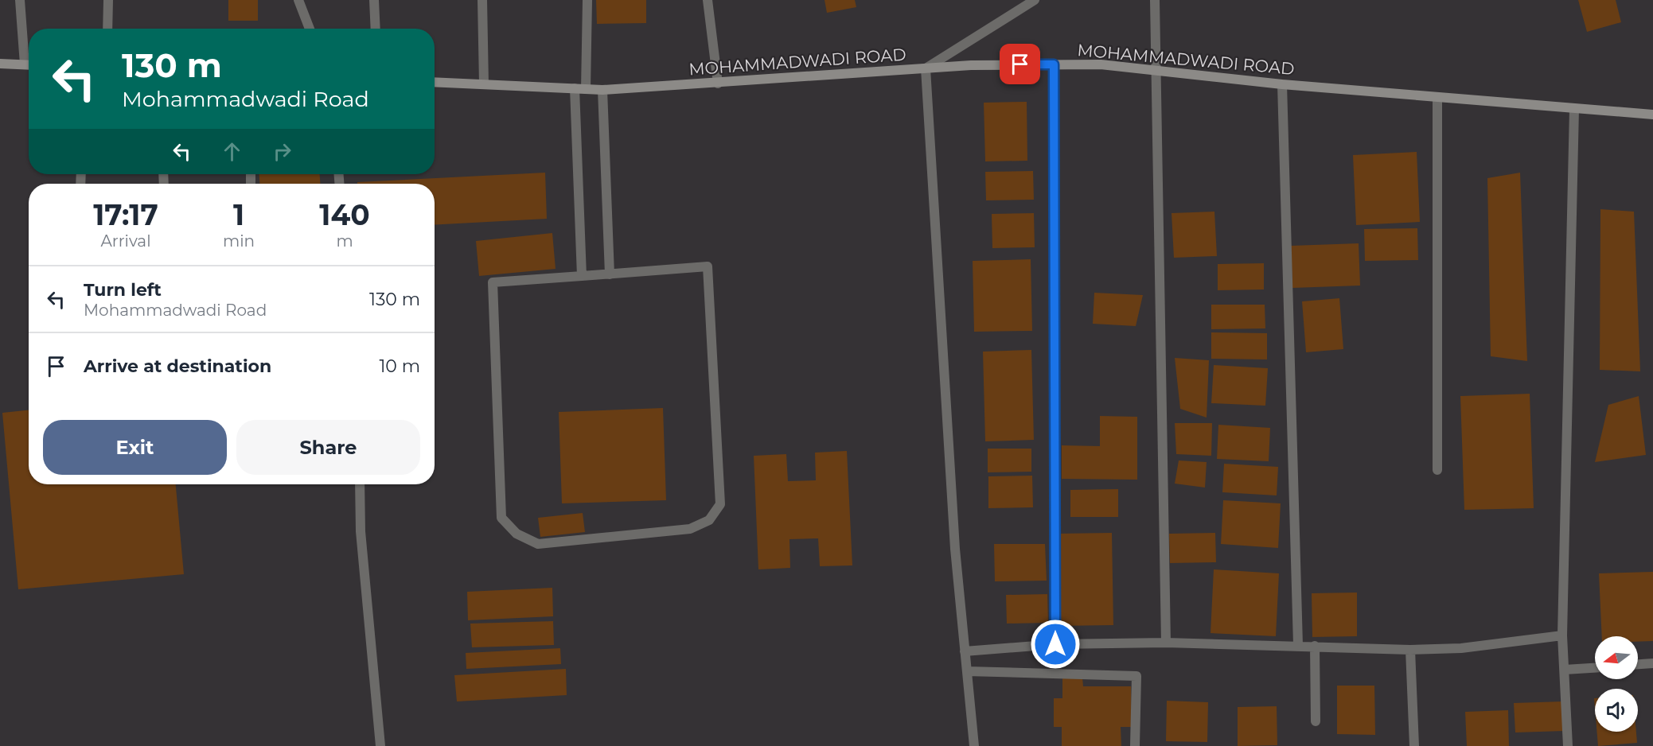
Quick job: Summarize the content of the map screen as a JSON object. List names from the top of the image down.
{
  "streets": {
    "main road": ["MOHAMMADWADI ROAD"]
  },
  "north": "left",
  "page": {
    "turn": ["130 m", "Mohammadwadi Road"],
    "eta": [
      "17:17",
      "Arrival",
      "1",
      "min",
      "140",
      "m"
    ],
    "list": [
      {
        "name": "Turn left",
        "note": "Mohammadwadi Road",
        "value": "130 m"
      },
      {
        "name": "Arrive at destination",
        "value": "10 m"
      }
    ],
    "buttons": ["Exit", "Share"]
  }
}
